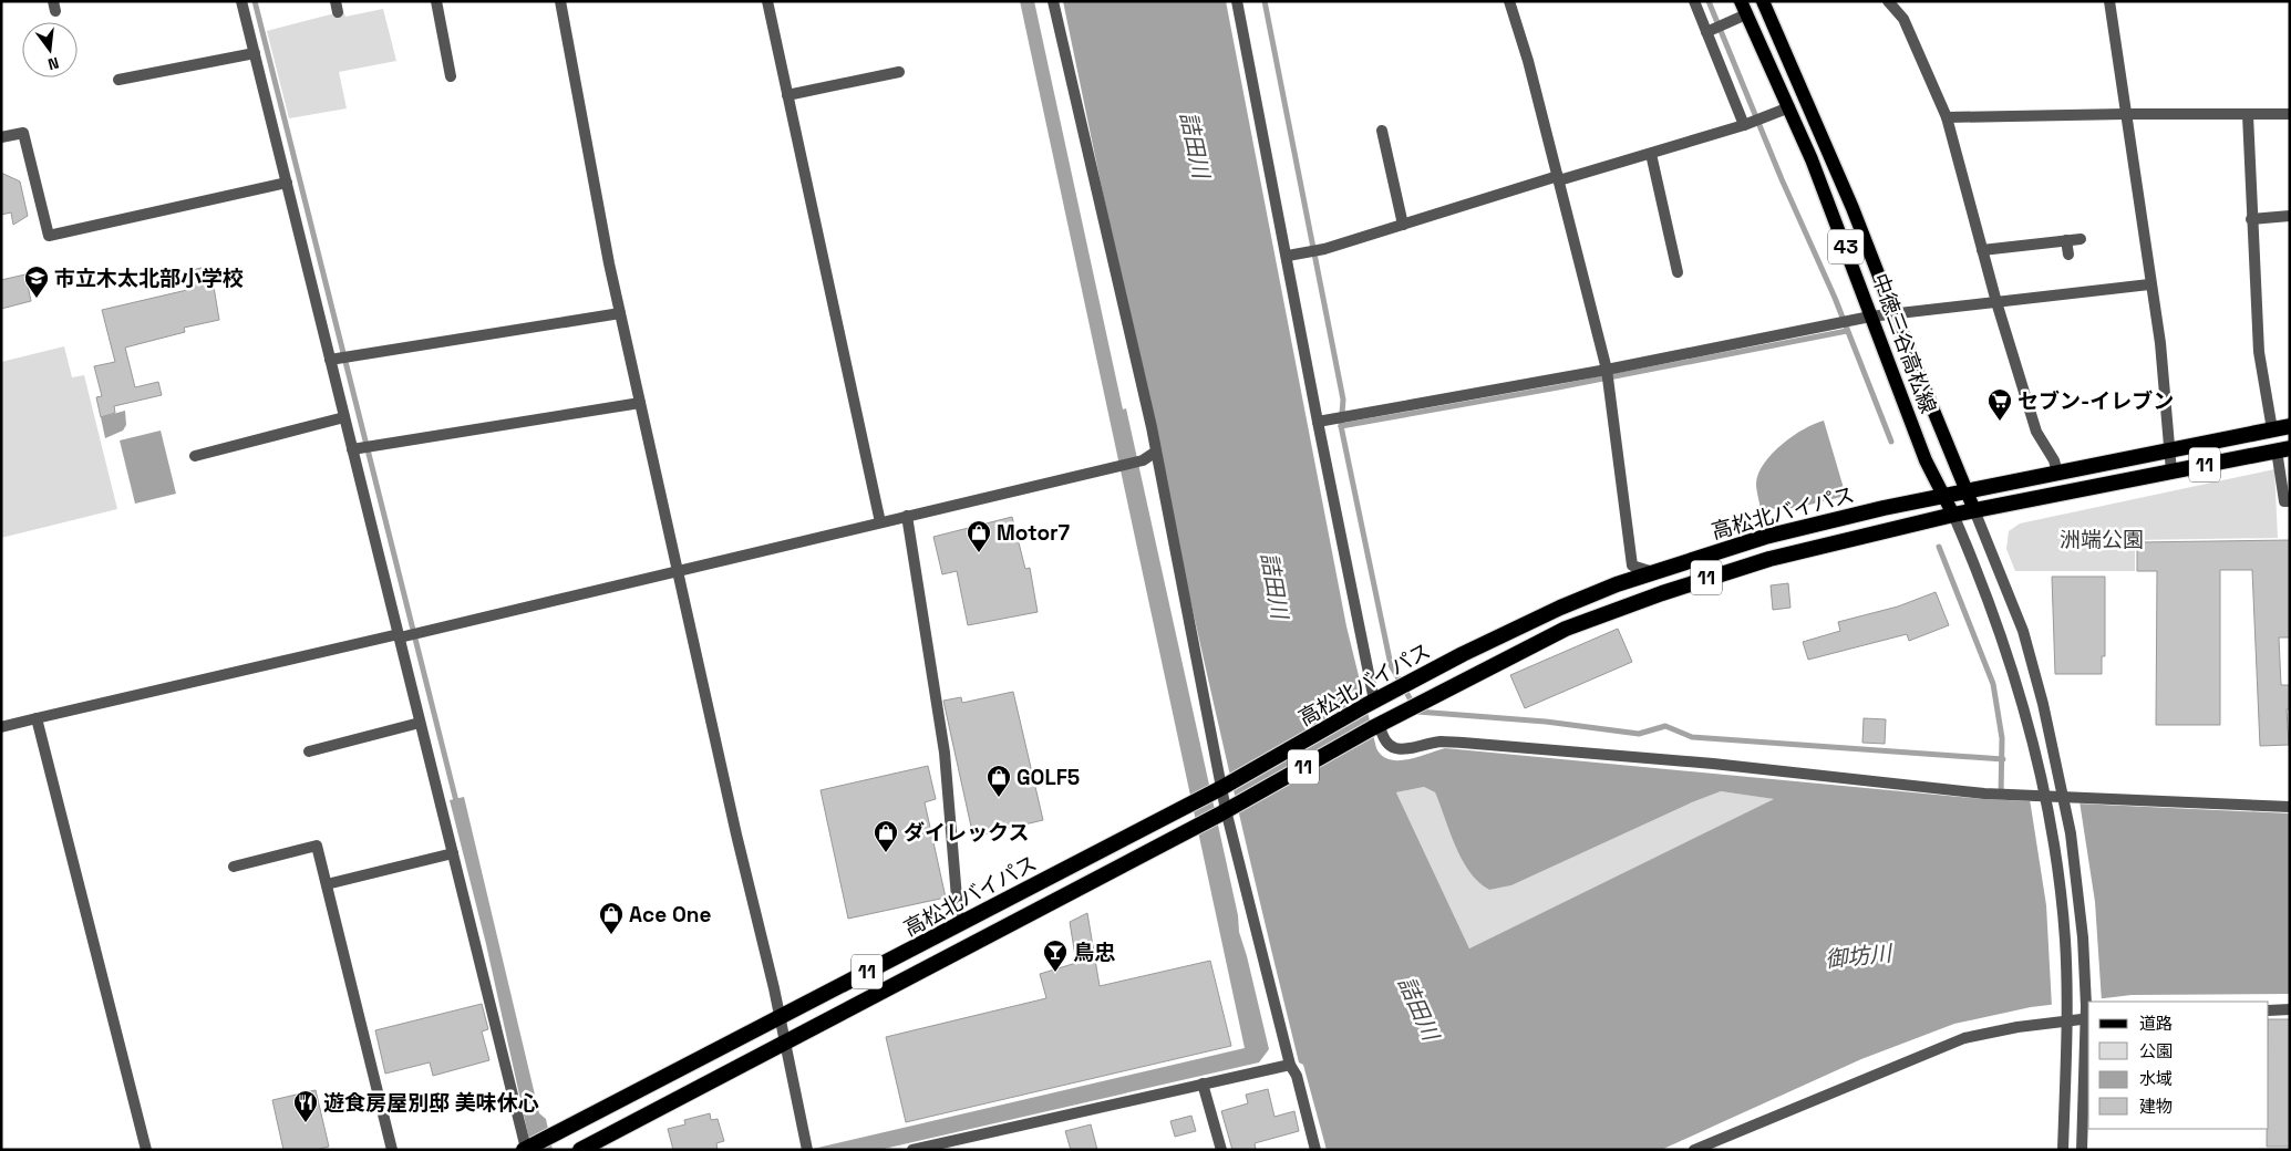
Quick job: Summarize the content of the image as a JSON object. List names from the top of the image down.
{
  "streets": {
    "highway": ["11", "高松北バイパス"],
    "main road": ["43", "中徳三谷高松線"]
  },
  "crossings": [
    ["中徳三谷高松線", "高松北バイパス"]
  ],
  "water": ["詰田川", "御坊川"],
  "parks": ["洲端公園"],
  "places": {
    "school or university": ["市立木太北部小学校"],
    "supermarket": ["セブン-イレブン"],
    "shop": [
      "Motor7",
      "GOLF5",
      "ダイレックス",
      "Ace One"
    ],
    "bar": ["鳥忠"],
    "restaurant": ["遊食房屋別邸 美味休心"]
  },
  "legend": [
    "道路",
    "公園",
    "水域",
    "建物"
  ],
  "north": "bottom"
}
